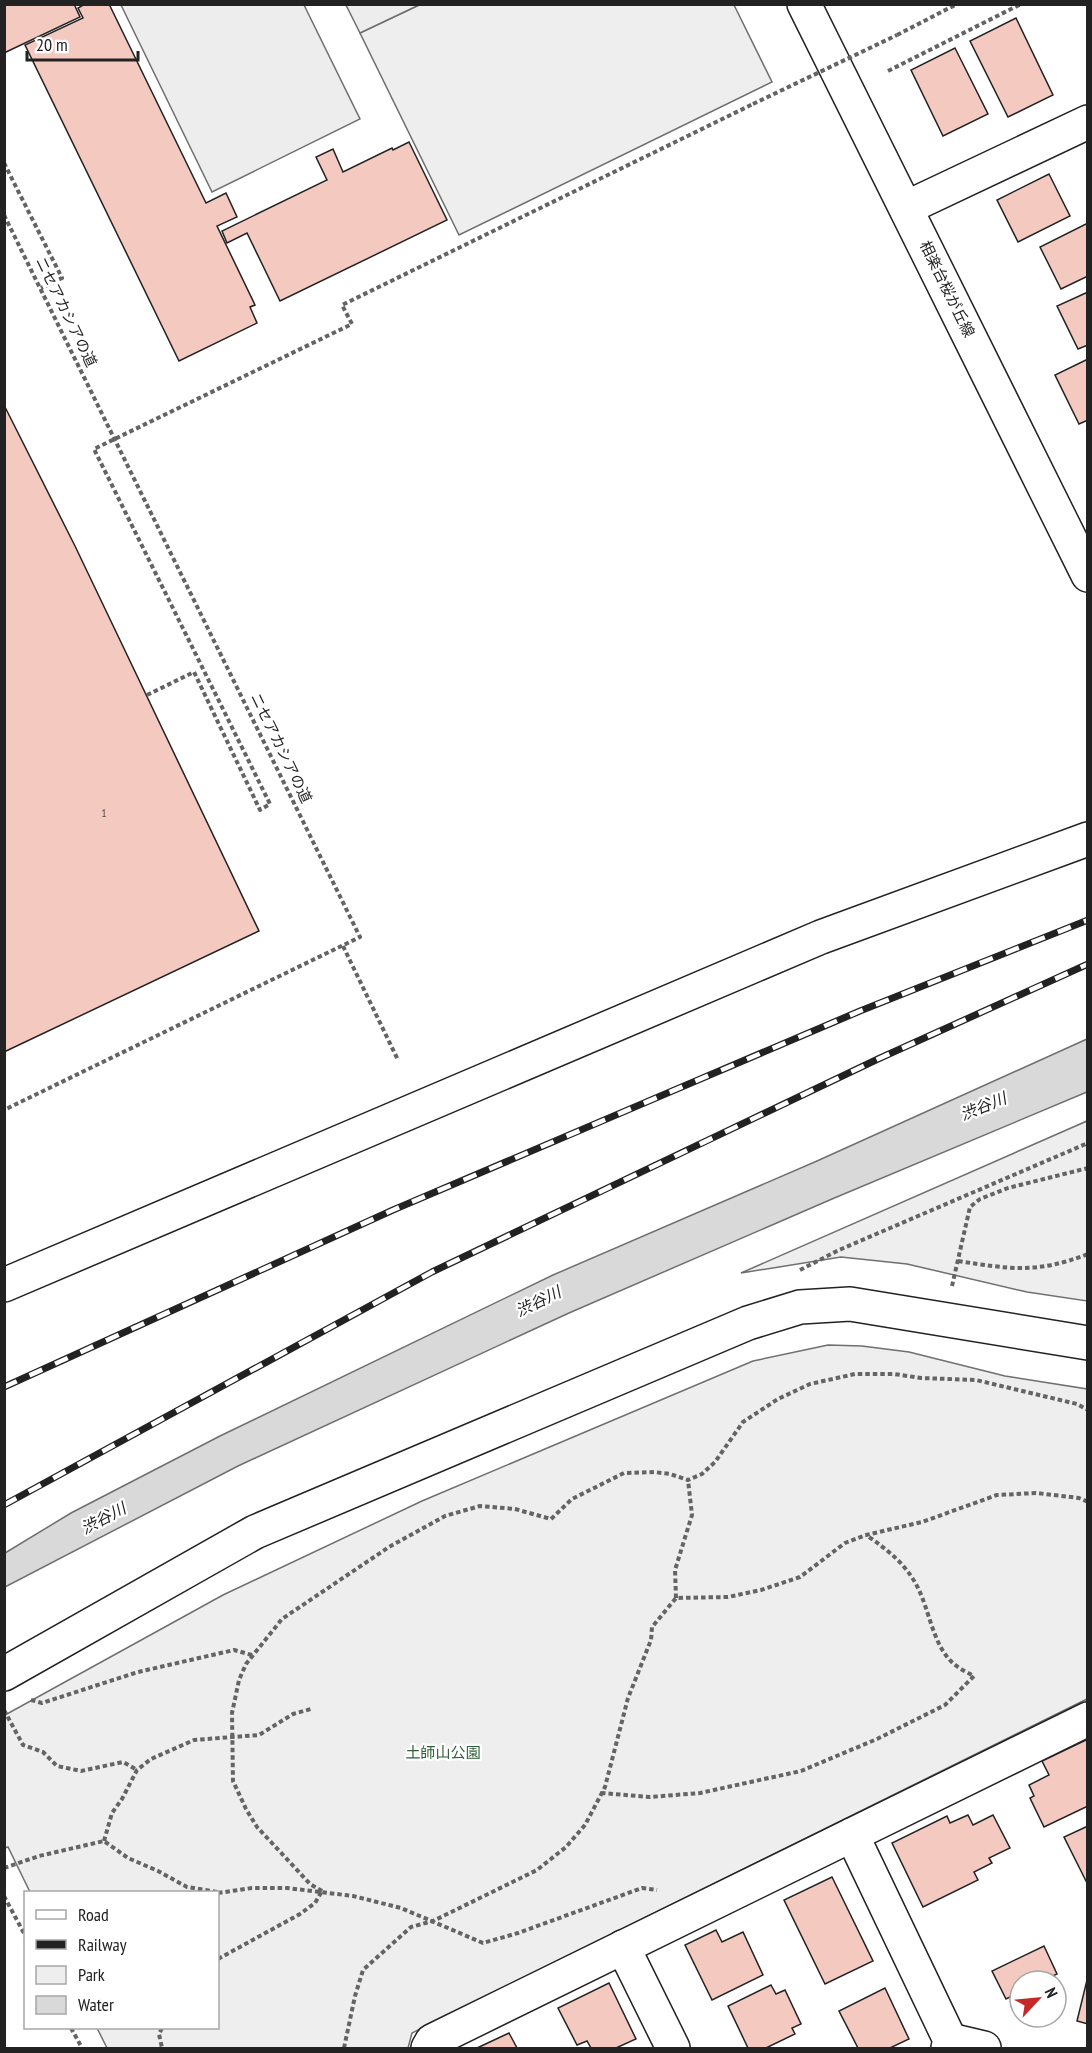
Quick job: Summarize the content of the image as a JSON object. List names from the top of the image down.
{
  "streets": {
    "street": ["相楽台桜が丘線"],
    "path": ["ニセアカシアの道"]
  },
  "water": ["渋谷川"],
  "parks": ["土師山公園"],
  "house_numbers": ["1"],
  "legend": [
    "Road",
    "Railway",
    "Park",
    "Water"
  ],
  "scale_bar": "20 m",
  "north": "top right"
}
